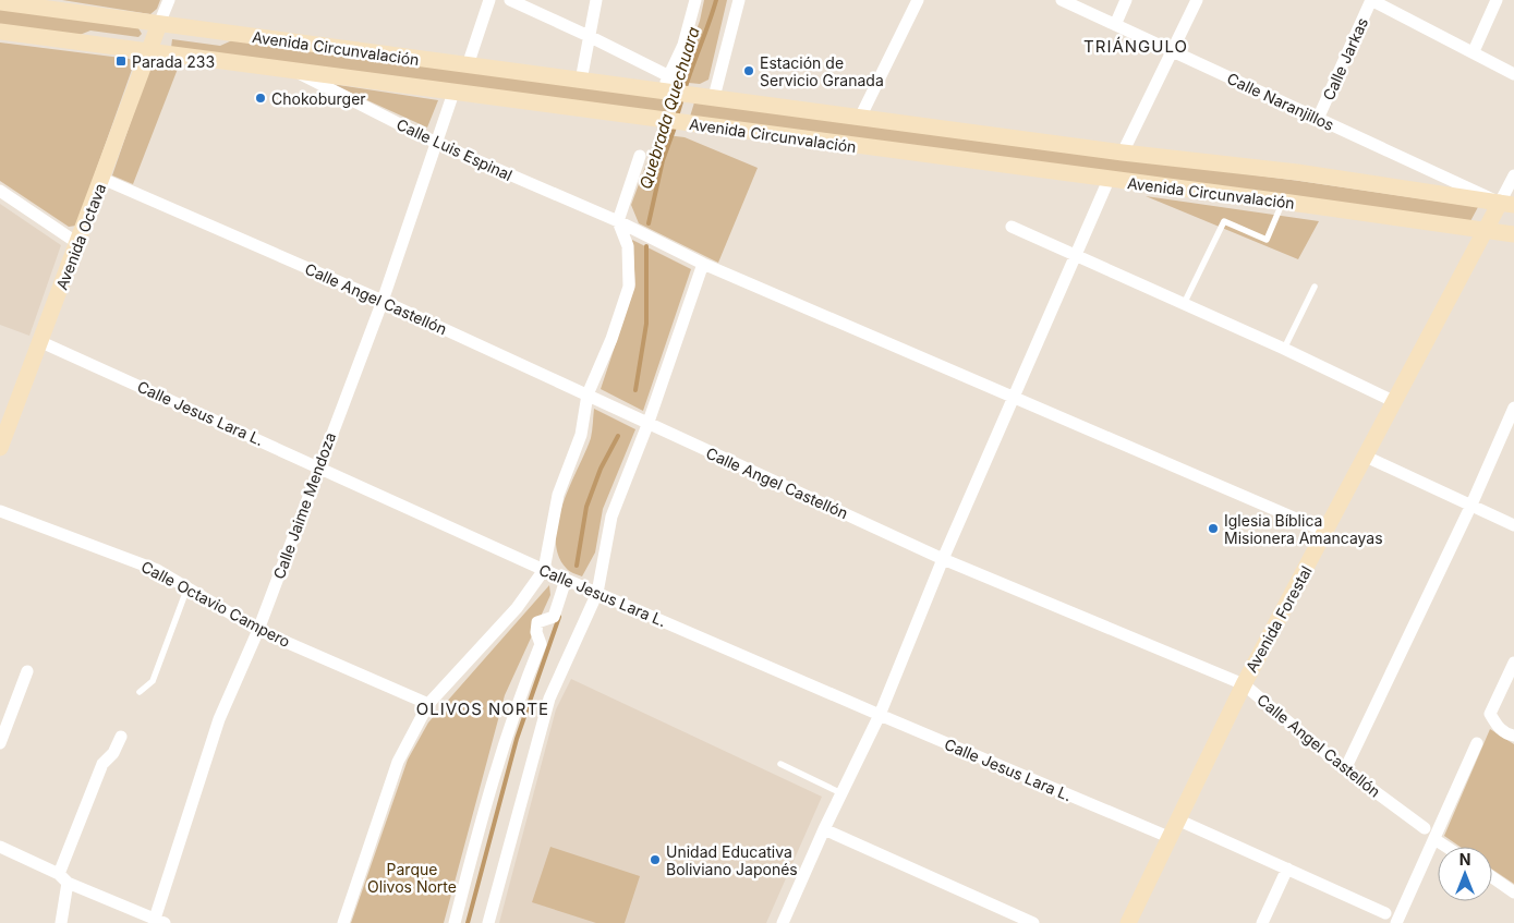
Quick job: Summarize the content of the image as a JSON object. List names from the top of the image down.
{
  "streets": {
    "main road": ["Avenida Circunvalación", "Avenida Octava", "Avenida Forestal"],
    "street": [
      "Calle Jarkas",
      "Calle Naranjillos",
      "Calle Luis Espinal",
      "Calle Angel Castellón",
      "Calle Jesus Lara L.",
      "Calle Jaime Mendoza",
      "Calle Octavio Campero"
    ]
  },
  "crossings": [
    ["Avenida Circunvalación", "Calle Naranjillos"],
    ["Avenida Circunvalación", "Calle Luis Espinal"],
    ["Avenida Circunvalación", "Avenida Octava"],
    ["Avenida Circunvalación", "Calle Jaime Mendoza"],
    ["Avenida Circunvalación", "Avenida Forestal"],
    ["Calle Jarkas", "Calle Naranjillos"],
    ["Calle Naranjillos", "Avenida Forestal"],
    ["Calle Luis Espinal", "Calle Jaime Mendoza"],
    ["Calle Luis Espinal", "Avenida Forestal"],
    ["Avenida Octava", "Calle Angel Castellón"],
    ["Avenida Octava", "Calle Jesus Lara L."],
    ["Calle Angel Castellón", "Calle Jaime Mendoza"],
    ["Calle Angel Castellón", "Avenida Forestal"],
    ["Calle Jesus Lara L.", "Calle Jaime Mendoza"],
    ["Calle Jesus Lara L.", "Avenida Forestal"],
    ["Calle Jaime Mendoza", "Calle Octavio Campero"]
  ],
  "districts": ["TRIÁNGULO", "OLIVOS NORTE"],
  "water": ["Quebrada Quechuara"],
  "parks": ["Parque Olivos Norte"],
  "places": {
    "transit": ["Parada 233"],
    "other": [
      "Estación de Servicio Granada",
      "Chokoburger",
      "Iglesia Bíblica Misionera Amancayas",
      "Unidad Educativa Boliviano Japonés"
    ]
  },
  "north": "top"
}
